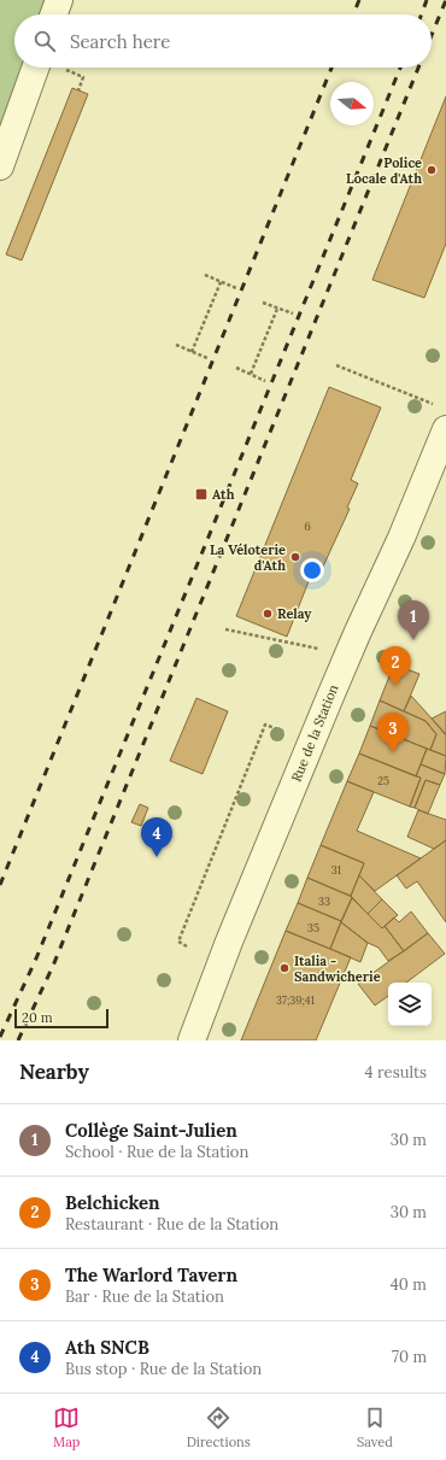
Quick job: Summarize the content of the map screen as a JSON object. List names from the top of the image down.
{
  "streets": {
    "street": ["Rue de la Station"]
  },
  "places": {
    "other": [
      "Police Locale d'Ath",
      "La Véloterie d'Ath",
      "Relay",
      "Italia - Sandwicherie"
    ],
    "transit": ["Ath"]
  },
  "house_numbers": [
    "6",
    "25",
    "31",
    "33",
    "35",
    "37;39;41"
  ],
  "scale_bar": "20 m",
  "north": "right",
  "page": {
    "search": "Search here",
    "pins": [
      "1",
      "2",
      "3",
      "4"
    ],
    "scale": "20 m",
    "heading": ["Nearby", "4 results"],
    "list": [
      {
        "mark": "1",
        "name": "Collège Saint-Julien",
        "note": "School · Rue de la Station",
        "value": "30 m"
      },
      {
        "mark": "2",
        "name": "Belchicken",
        "note": "Restaurant · Rue de la Station",
        "value": "30 m"
      },
      {
        "mark": "3",
        "name": "The Warlord Tavern",
        "note": "Bar · Rue de la Station",
        "value": "40 m"
      },
      {
        "mark": "4",
        "name": "Ath SNCB",
        "note": "Bus stop · Rue de la Station",
        "value": "70 m"
      }
    ],
    "nav": ["Map", "Directions", "Saved"]
  }
}
